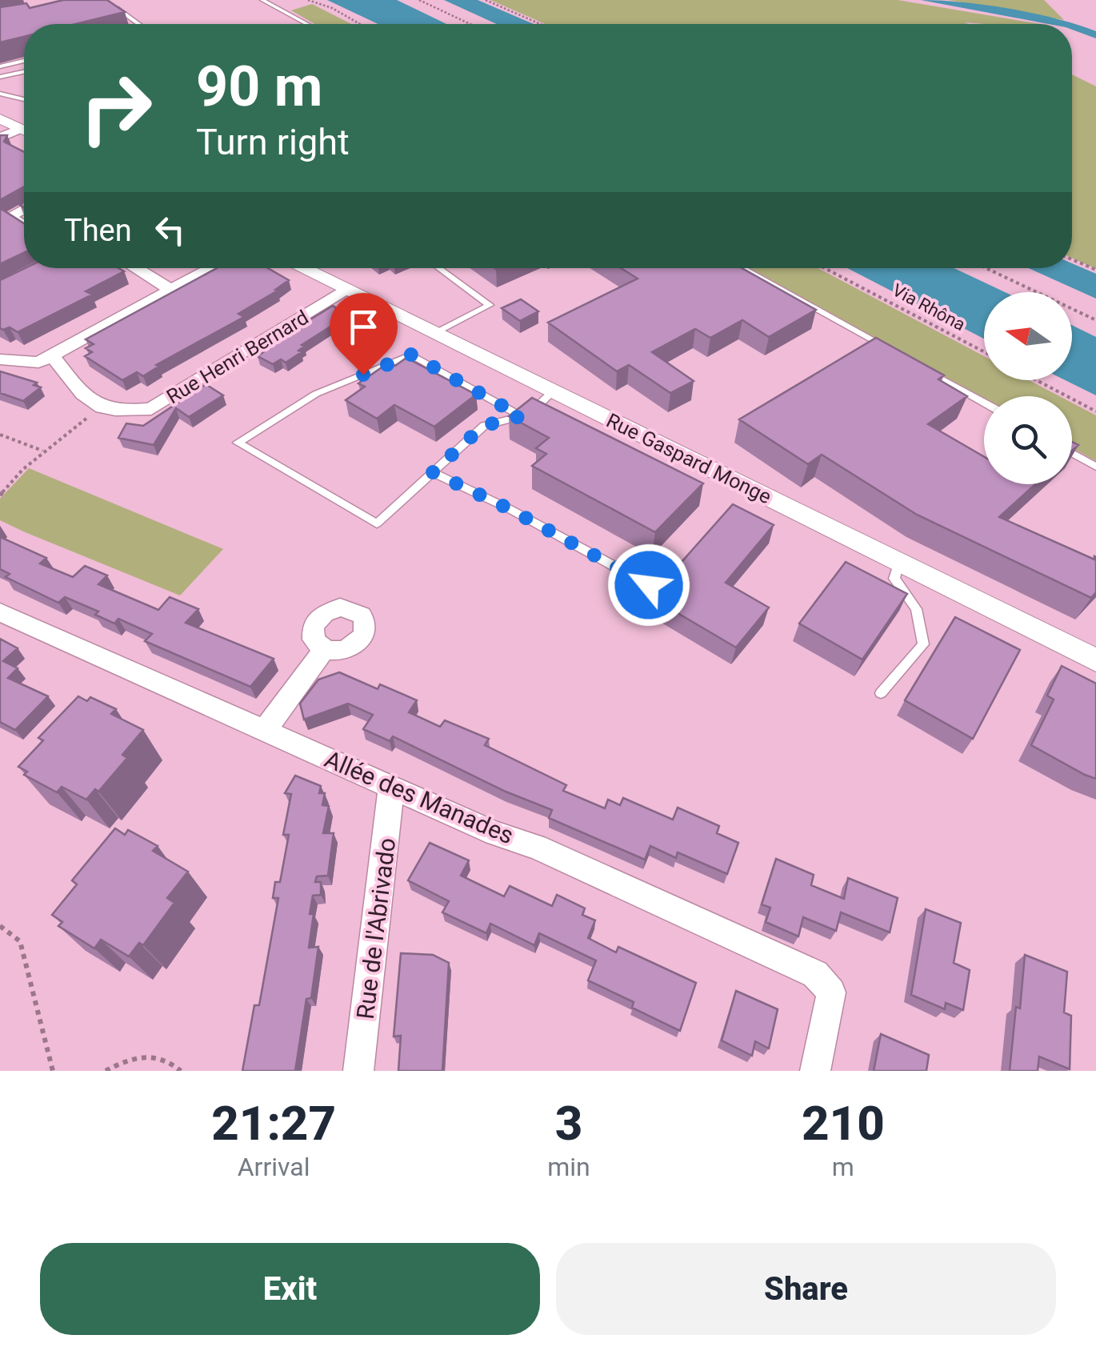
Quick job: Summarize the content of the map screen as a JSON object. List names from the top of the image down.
{
  "streets": {
    "street": [
      "Rue Henri Bernard",
      "Rue Gaspard Monge",
      "Allée des Manades",
      "Rue de l'Abrivado"
    ],
    "path": ["Via Rhôna"]
  },
  "crossings": [
    ["Rue Henri Bernard", "Rue Gaspard Monge"],
    ["Allée des Manades", "Rue de l'Abrivado"]
  ],
  "north": "left",
  "page": {
    "turn": ["90 m", "Turn right"],
    "then": "Then",
    "eta": [
      "21:27",
      "Arrival",
      "3",
      "min",
      "210",
      "m"
    ],
    "buttons": ["Exit", "Share"]
  }
}
